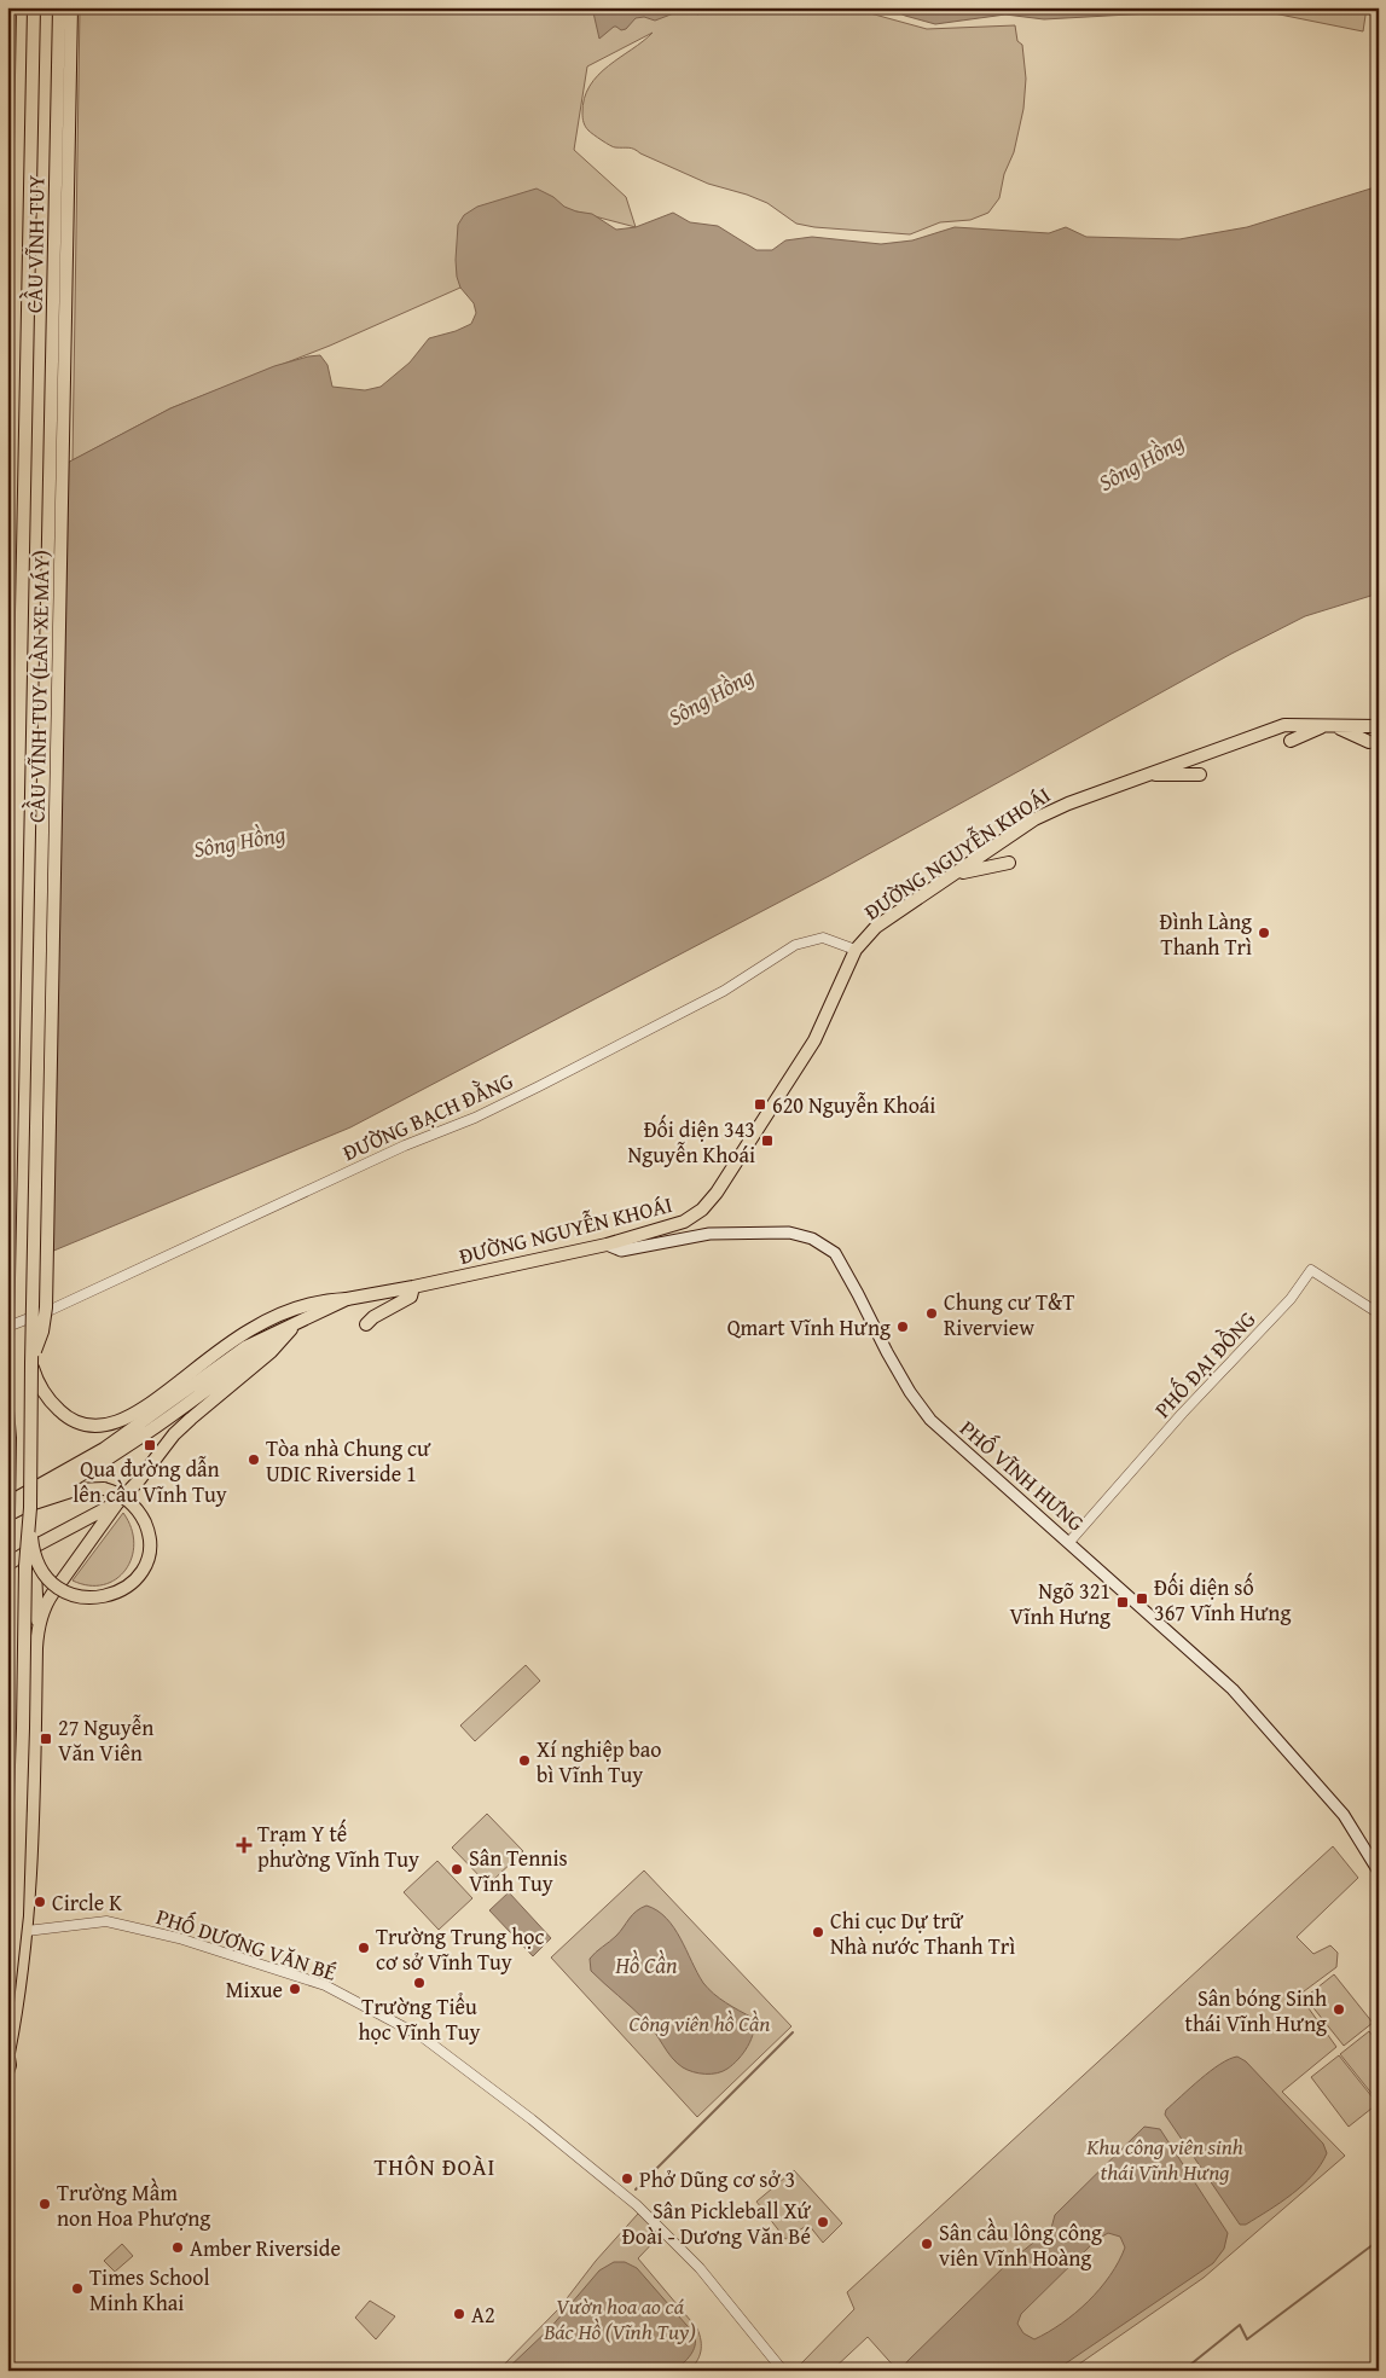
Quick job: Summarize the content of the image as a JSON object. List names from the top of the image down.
{
  "streets": {
    "main road": [
      "CẦU VĨNH TUY",
      "CẦU VĨNH TUY (LÀN XE MÁY)",
      "ĐƯỜNG NGUYỄN KHOÁI",
      "PHỐ VĨNH HƯNG"
    ],
    "street": ["ĐƯỜNG BẠCH ĐẰNG", "PHỐ ĐẠI ĐỒNG", "PHỐ DƯƠNG VĂN BÉ"]
  },
  "crossings": [
    ["CẦU VĨNH TUY", "CẦU VĨNH TUY (LÀN XE MÁY)"],
    ["CẦU VĨNH TUY", "ĐƯỜNG NGUYỄN KHOÁI"],
    ["ĐƯỜNG NGUYỄN KHOÁI", "ĐƯỜNG BẠCH ĐẰNG"],
    ["ĐƯỜNG NGUYỄN KHOÁI", "PHỐ VĨNH HƯNG"],
    ["PHỐ ĐẠI ĐỒNG", "PHỐ VĨNH HƯNG"]
  ],
  "districts": ["THÔN ĐOÀI"],
  "water": ["Sông Hồng", "Hồ Cần"],
  "parks": ["Công viên hồ Cần", "Khu công viên sinh thái Vĩnh Hưng", "Vườn hoa ao cá Bác Hồ (Vĩnh Tuy)"],
  "places": {
    "other": [
      "Đình Làng Thanh Trì",
      "Chung cư T&T Riverview",
      "Qmart Vĩnh Hưng",
      "Tòa nhà Chung cư UDIC Riverside 1",
      "Xí nghiệp bao bì Vĩnh Tuy",
      "Sân Tennis Vĩnh Tuy",
      "Circle K",
      "Chi cục Dự trữ Nhà nước Thanh Trì",
      "Trường Trung học cơ sở Vĩnh Tuy",
      "Trường Tiểu học Vĩnh Tuy",
      "Mixue",
      "Sân bóng Sinh thái Vĩnh Hưng",
      "Phở Dũng cơ sở 3",
      "Trường Mầm non Hoa Phượng",
      "Sân Pickleball Xứ Đoài - Dương Văn Bé",
      "Sân cầu lông công viên Vĩnh Hoàng",
      "Amber Riverside",
      "Times School Minh Khai",
      "A2"
    ],
    "transit": [
      "620 Nguyễn Khoái",
      "Đối diện 343 Nguyễn Khoái",
      "Qua đường dẫn lên cầu Vĩnh Tuy",
      "Đối diện số 367 Vĩnh Hưng",
      "Ngõ 321 Vĩnh Hưng",
      "27 Nguyễn Văn Viên"
    ],
    "health": ["Trạm Y tế phường Vĩnh Tuy"]
  }
}
